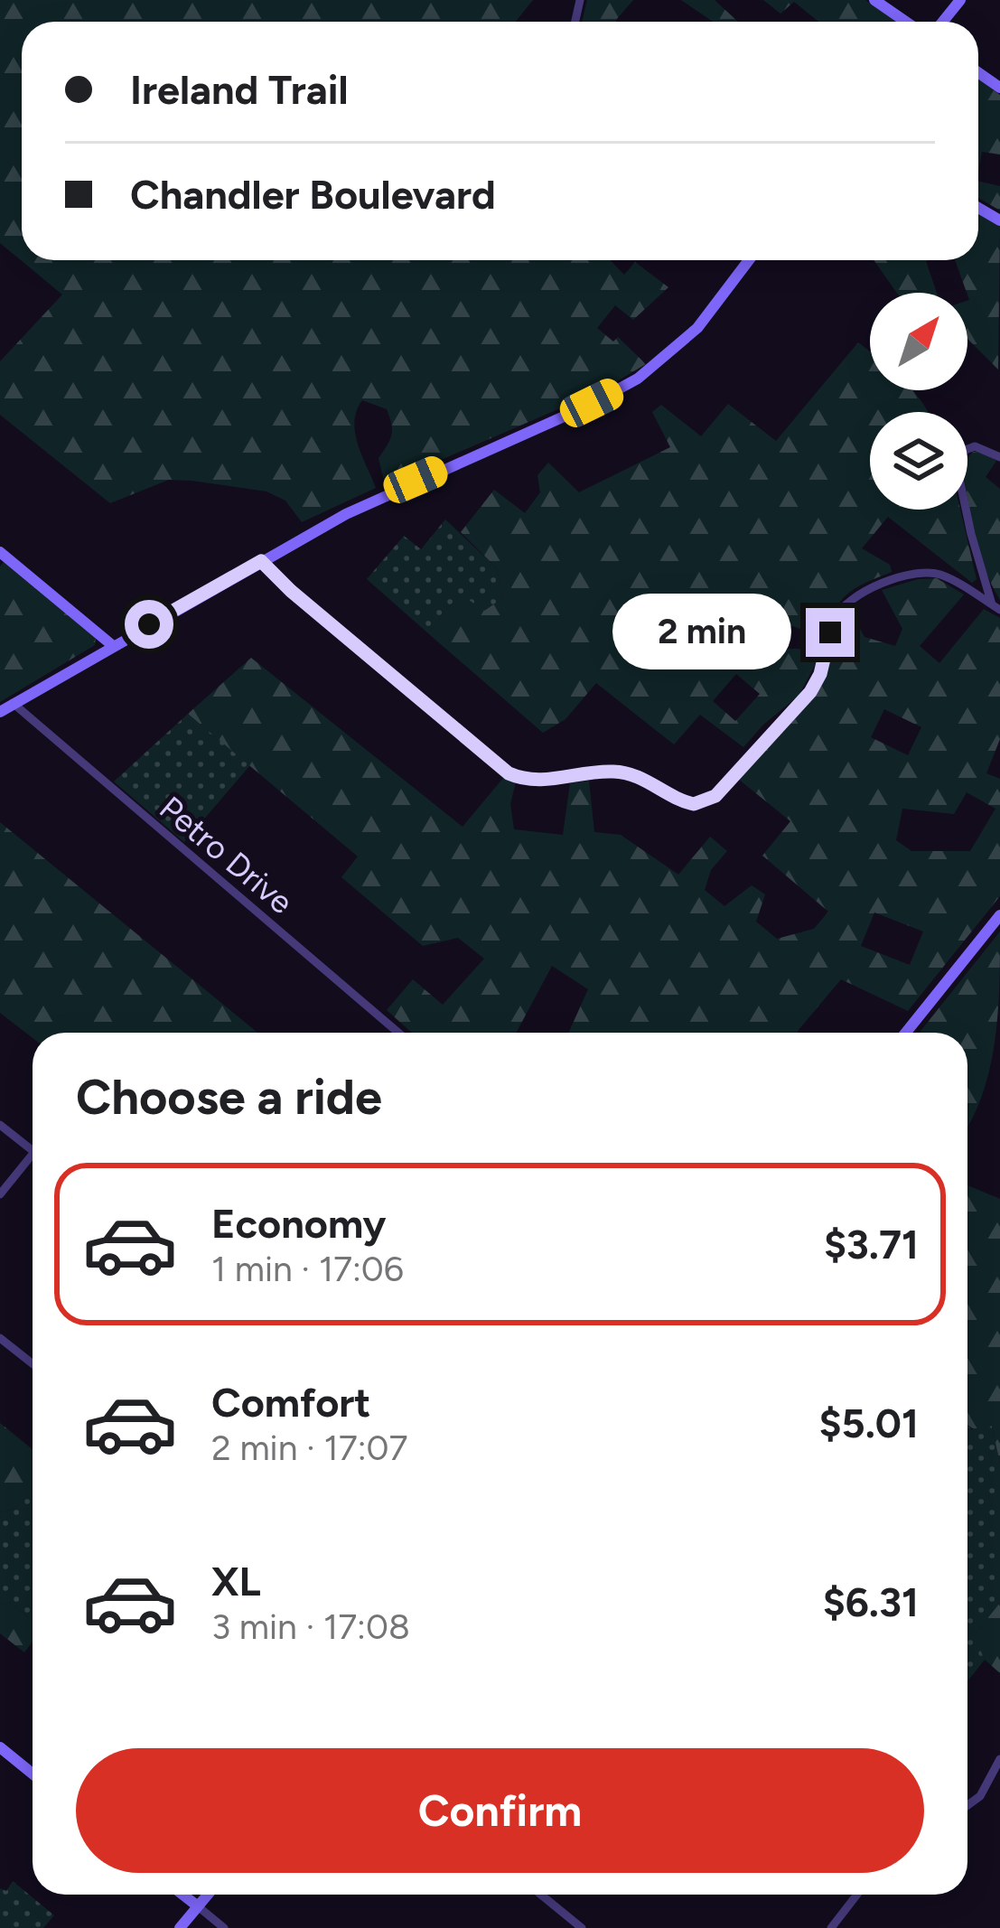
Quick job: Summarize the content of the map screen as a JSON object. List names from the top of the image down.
{
  "streets": {
    "street": ["Petro Drive"]
  },
  "north": "top right",
  "page": {
    "banner": ["Ireland Trail", "Chandler Boulevard"],
    "bubble": "2 min",
    "heading": "Choose a ride",
    "list": [
      {
        "name": "Economy",
        "note": "1 min · 17:06",
        "value": "$3.71"
      },
      {
        "name": "Comfort",
        "note": "2 min · 17:07",
        "value": "$5.01"
      },
      {
        "name": "XL",
        "note": "3 min · 17:08",
        "value": "$6.31"
      }
    ],
    "buttons": "Confirm"
  }
}
